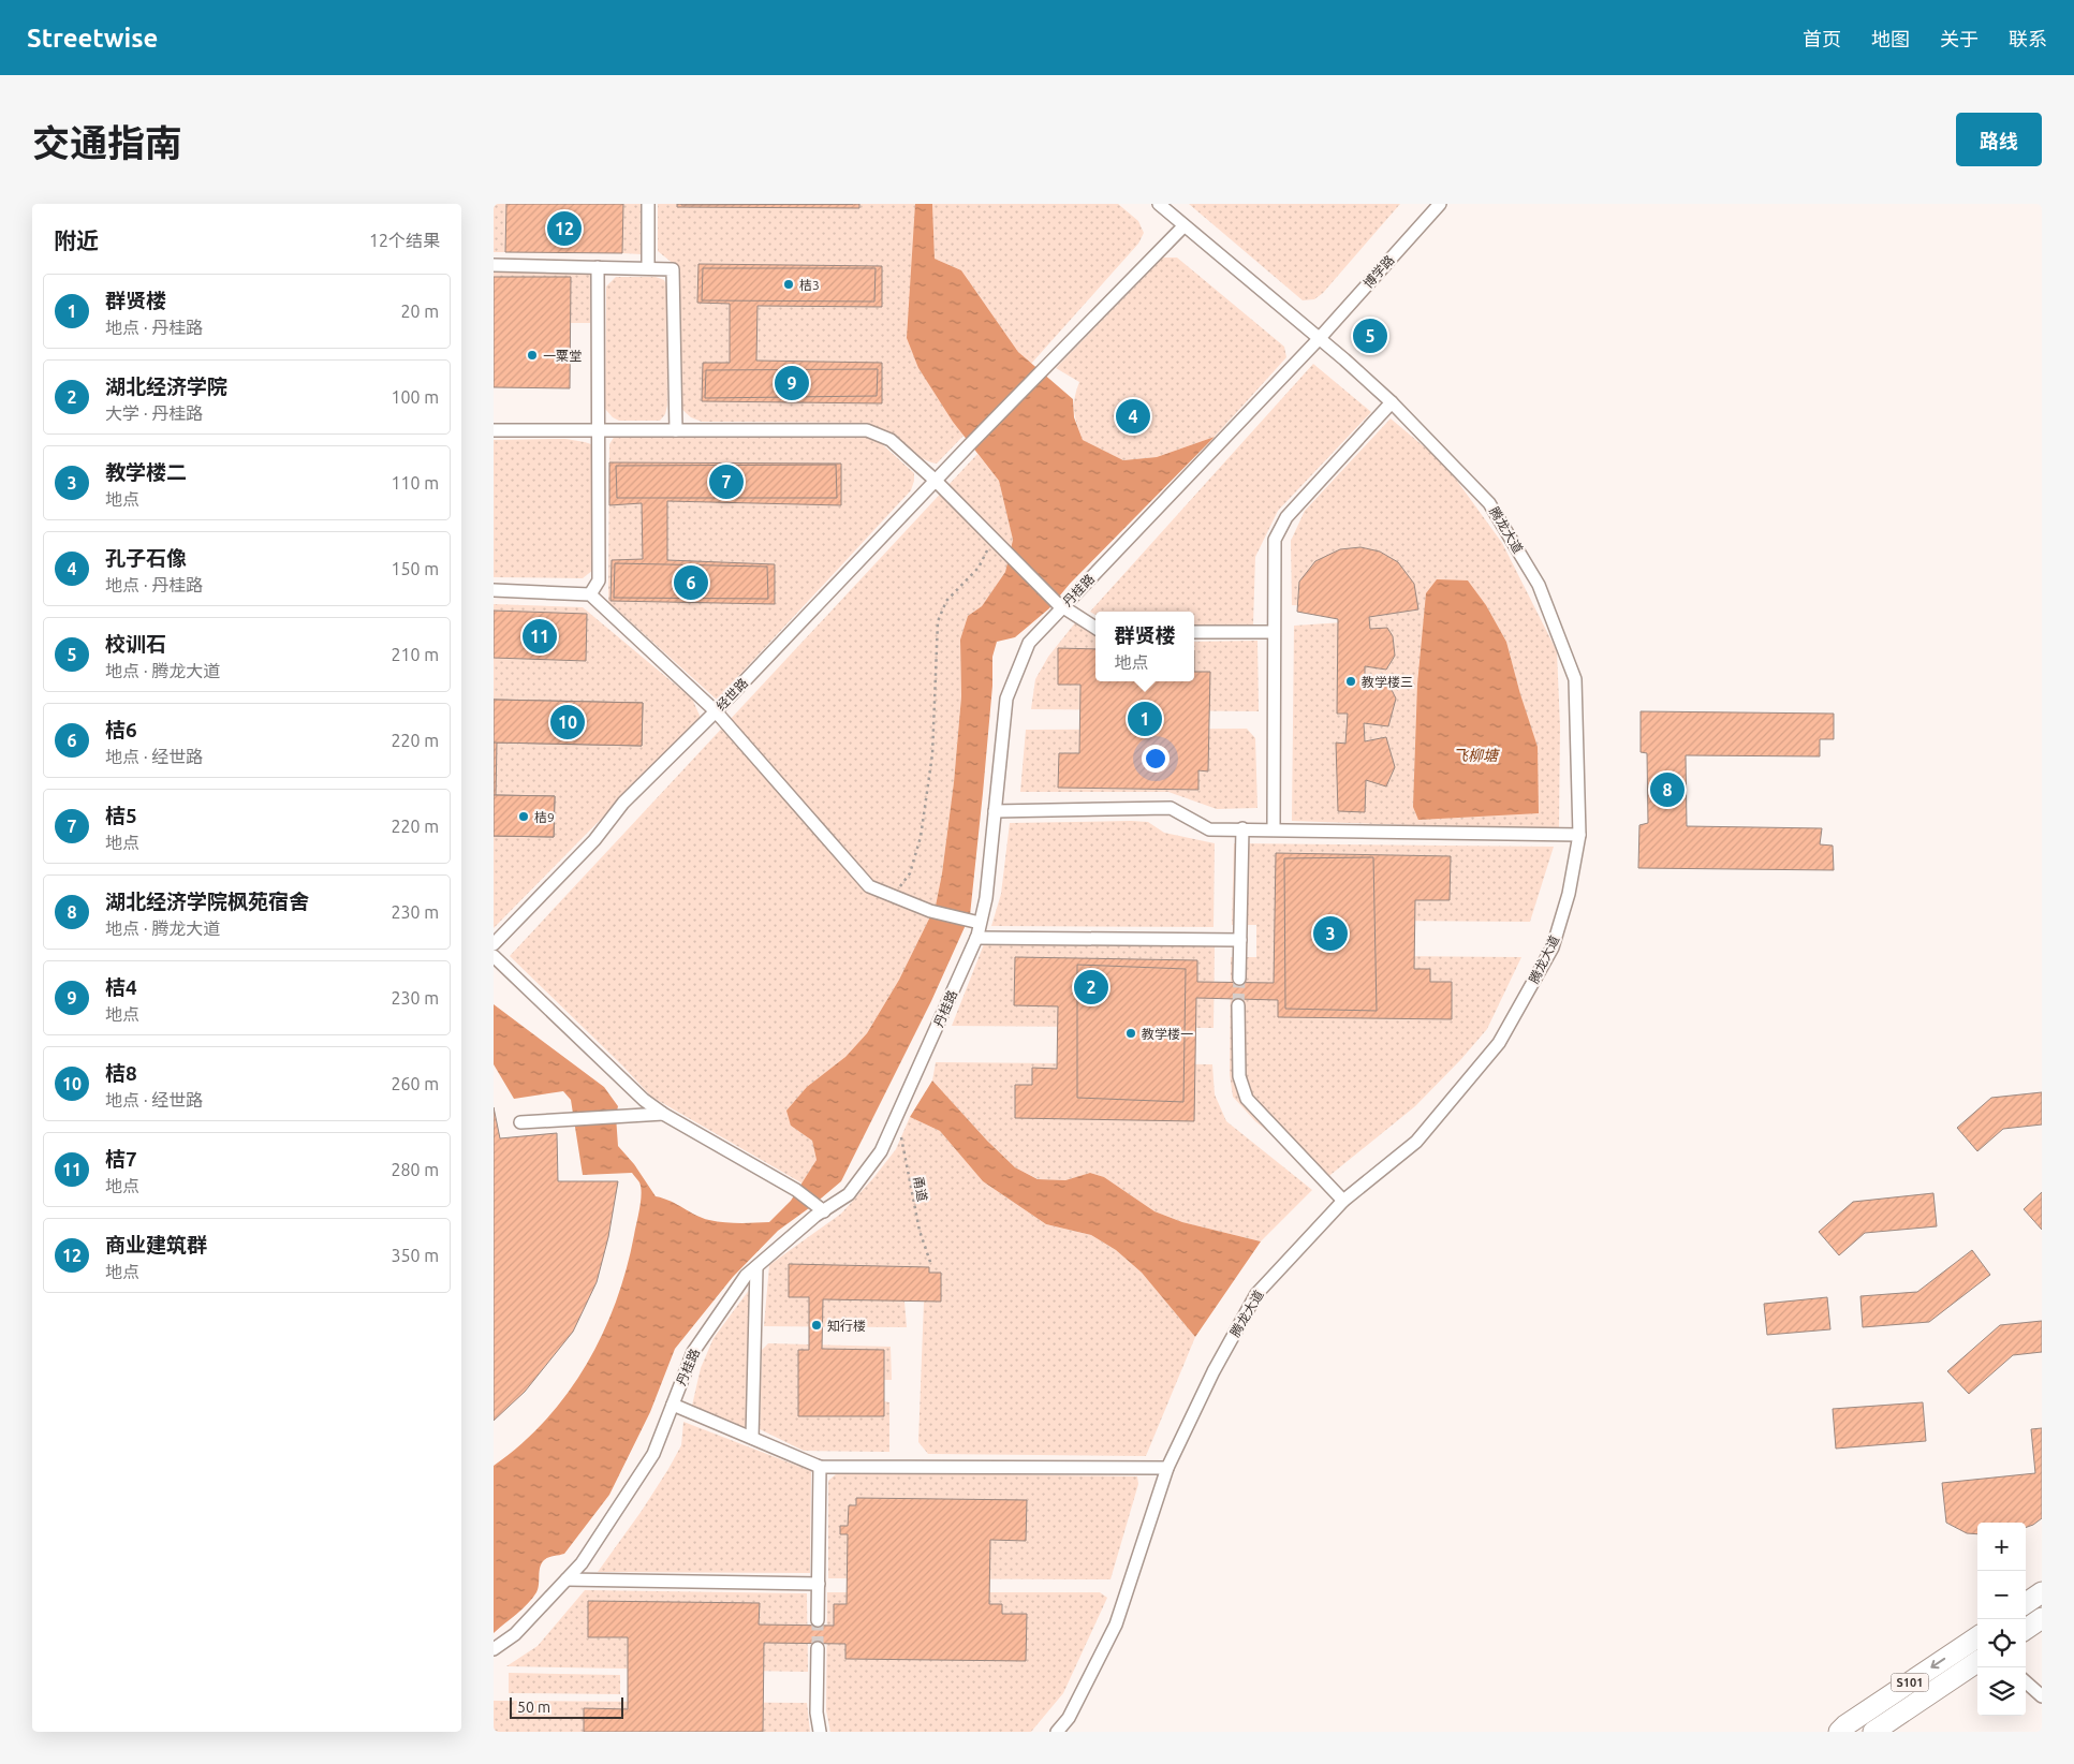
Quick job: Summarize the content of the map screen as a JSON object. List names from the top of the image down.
{
  "streets": {
    "main road": ["S101"],
    "street": [
      "博学路",
      "腾龙大道",
      "丹桂路",
      "经世路"
    ],
    "path": ["甬道"]
  },
  "crossings": [
    ["博学路", "腾龙大道"],
    ["博学路", "丹桂路"],
    ["腾龙大道", "丹桂路"],
    ["腾龙大道", "经世路"],
    ["丹桂路", "甬道"]
  ],
  "water": ["飞柳塘"],
  "places": [
    "桔3",
    "一粟堂",
    "教学楼三",
    "桔9",
    "教学楼一",
    "知行楼"
  ],
  "scale_bar": "50 m",
  "page": {
    "header": "Streetwise",
    "nav": [
      "首页",
      "地图",
      "关于",
      "联系"
    ],
    "title": "交通指南",
    "buttons": "路线",
    "heading": ["附近", "12个结果"],
    "pins": [
      "12",
      "5",
      "9",
      "4",
      "7",
      "6",
      "11",
      "1",
      "10",
      "8",
      "3",
      "2"
    ],
    "list": [
      {
        "mark": "1",
        "name": "群贤楼",
        "note": "地点 · 丹桂路",
        "value": "20 m"
      },
      {
        "mark": "2",
        "name": "湖北经济学院",
        "note": "大学 · 丹桂路",
        "value": "100 m"
      },
      {
        "mark": "3",
        "name": "教学楼二",
        "note": "地点",
        "value": "110 m"
      },
      {
        "mark": "4",
        "name": "孔子石像",
        "note": "地点 · 丹桂路",
        "value": "150 m"
      },
      {
        "mark": "5",
        "name": "校训石",
        "note": "地点 · 腾龙大道",
        "value": "210 m"
      },
      {
        "mark": "6",
        "name": "桔6",
        "note": "地点 · 经世路",
        "value": "220 m"
      },
      {
        "mark": "7",
        "name": "桔5",
        "note": "地点",
        "value": "220 m"
      },
      {
        "mark": "8",
        "name": "湖北经济学院枫苑宿舍",
        "note": "地点 · 腾龙大道",
        "value": "230 m"
      },
      {
        "mark": "9",
        "name": "桔4",
        "note": "地点",
        "value": "230 m"
      },
      {
        "mark": "10",
        "name": "桔8",
        "note": "地点 · 经世路",
        "value": "260 m"
      },
      {
        "mark": "11",
        "name": "桔7",
        "note": "地点",
        "value": "280 m"
      },
      {
        "mark": "12",
        "name": "商业建筑群",
        "note": "地点",
        "value": "350 m"
      }
    ],
    "popup": ["群贤楼", "地点"],
    "map_buttons": ["+", "−"],
    "scale": "50 m"
  }
}
